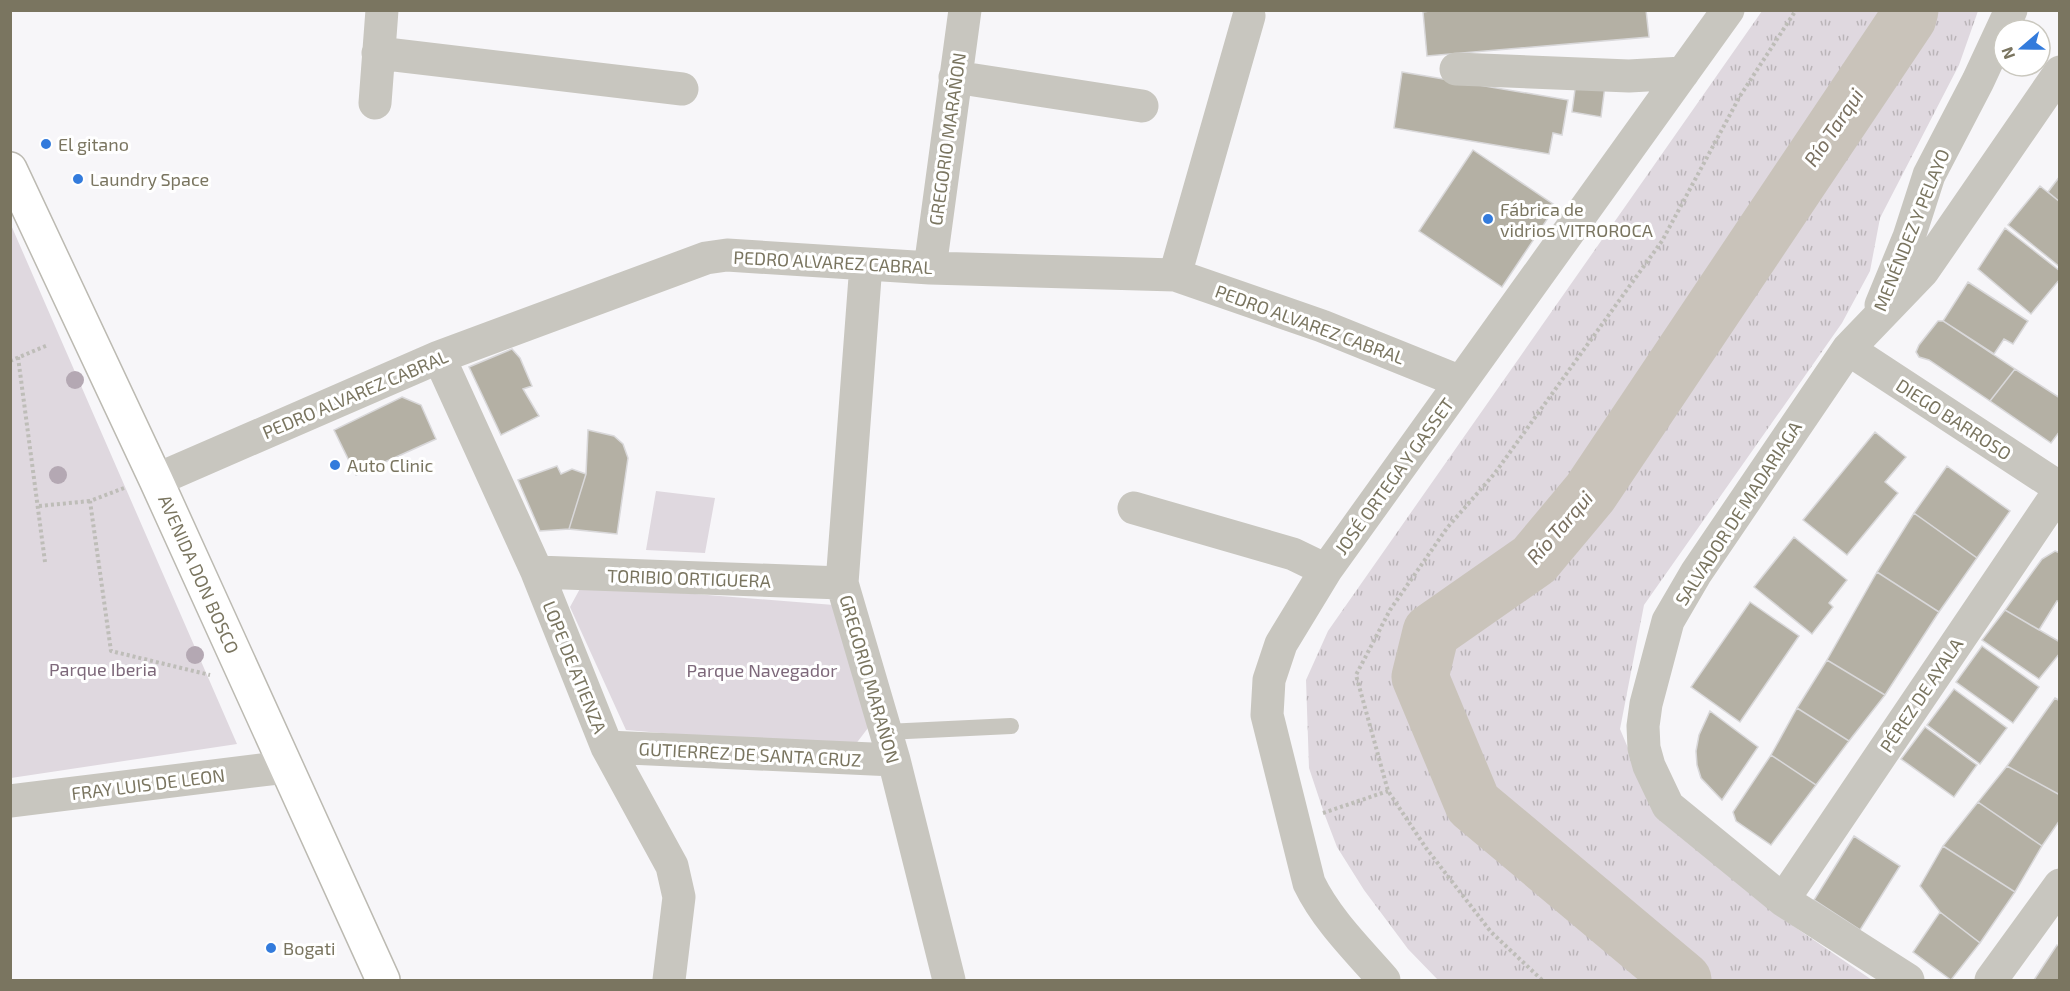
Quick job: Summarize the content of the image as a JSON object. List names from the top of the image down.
{
  "streets": {
    "main road": ["AVENIDA DON BOSCO"],
    "street": [
      "GREGORIO MARAÑON",
      "MENÉNDEZ Y PELAYO",
      "PEDRO ALVAREZ CABRAL",
      "DIEGO BARROSO",
      "JOSÉ ORTEGA Y GASSET",
      "SALVADOR DE MADARIAGA",
      "TORIBIO ORTIGUERA",
      "LOPE DE ATIENZA",
      "PÉREZ DE AYALA",
      "GUTIERREZ DE SANTA CRUZ",
      "FRAY LUIS DE LEON"
    ]
  },
  "crossings": [
    ["GREGORIO MARAÑON", "PEDRO ALVAREZ CABRAL"],
    ["GREGORIO MARAÑON", "TORIBIO ORTIGUERA"],
    ["GREGORIO MARAÑON", "GUTIERREZ DE SANTA CRUZ"],
    ["MENÉNDEZ Y PELAYO", "SALVADOR DE MADARIAGA"],
    ["PEDRO ALVAREZ CABRAL", "JOSÉ ORTEGA Y GASSET"],
    ["PEDRO ALVAREZ CABRAL", "AVENIDA DON BOSCO"],
    ["PEDRO ALVAREZ CABRAL", "LOPE DE ATIENZA"],
    ["DIEGO BARROSO", "SALVADOR DE MADARIAGA"],
    ["DIEGO BARROSO", "PÉREZ DE AYALA"],
    ["SALVADOR DE MADARIAGA", "PÉREZ DE AYALA"],
    ["AVENIDA DON BOSCO", "FRAY LUIS DE LEON"],
    ["TORIBIO ORTIGUERA", "LOPE DE ATIENZA"],
    ["LOPE DE ATIENZA", "GUTIERREZ DE SANTA CRUZ"]
  ],
  "water": ["Río Tarqui"],
  "parks": ["Parque Iberia", "Parque Navegador"],
  "places": [
    "El gitano",
    "Laundry Space",
    "Fábrica de vidrios VITROROCA",
    "Auto Clinic",
    "Bogati"
  ],
  "north": "left"
}
